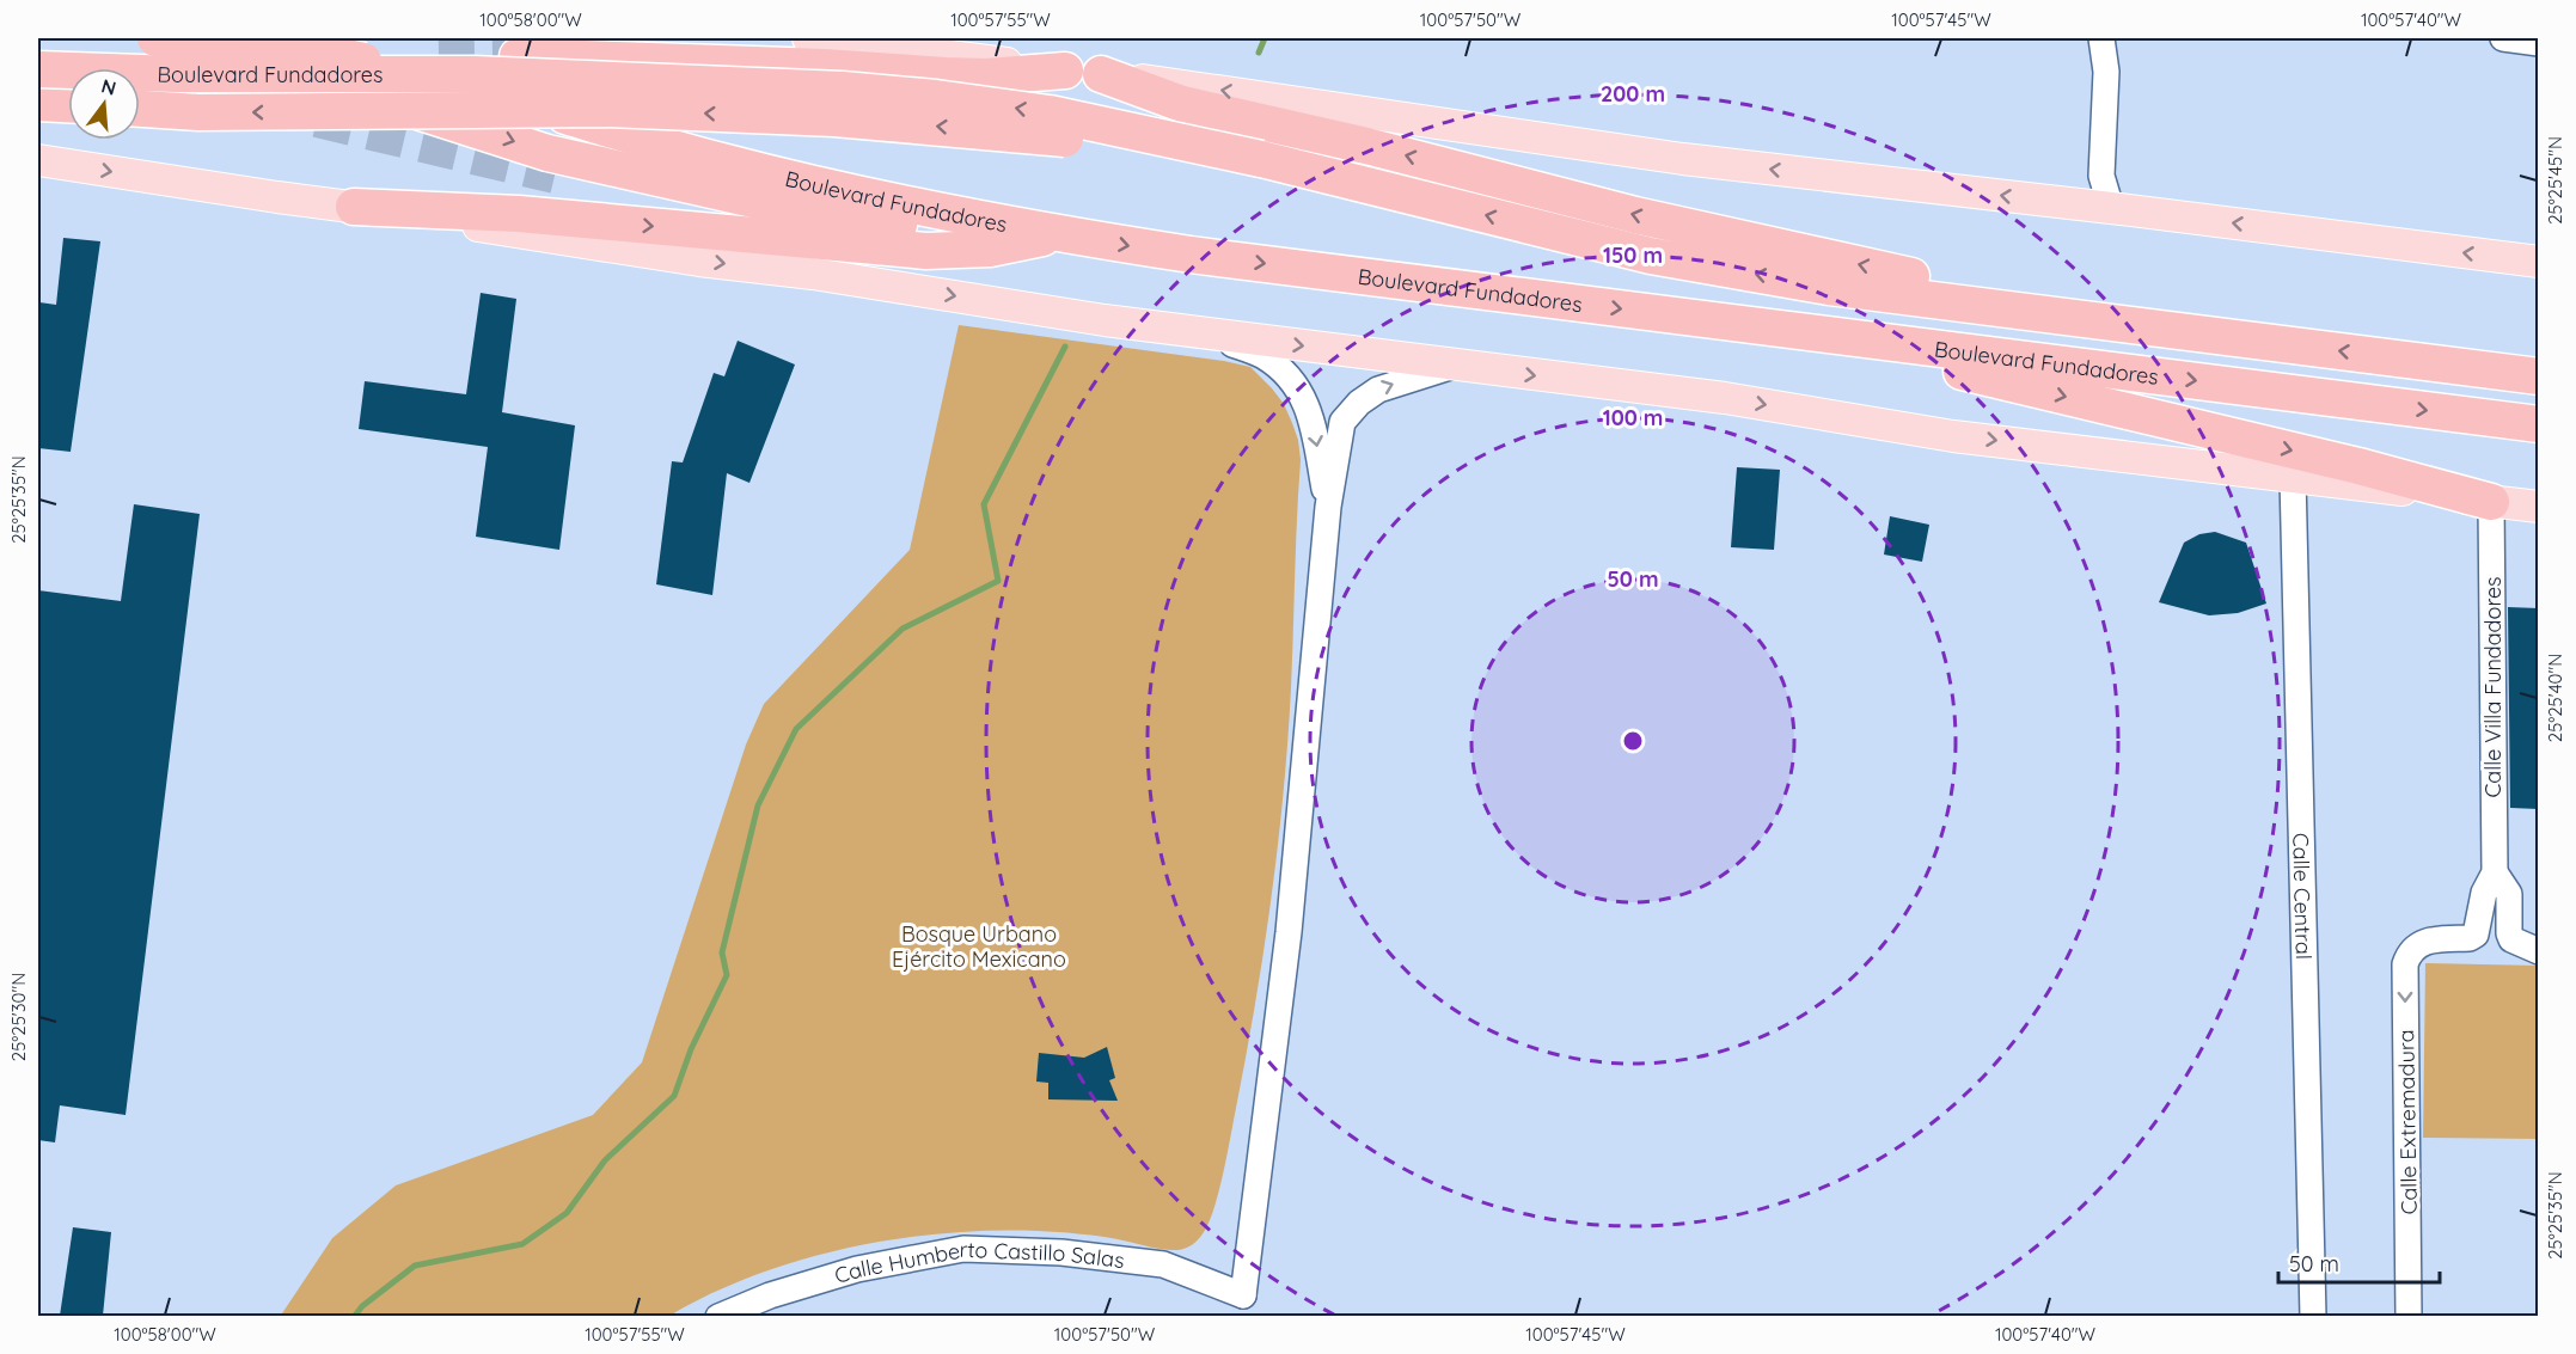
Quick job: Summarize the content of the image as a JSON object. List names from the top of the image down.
{
  "streets": {
    "highway": ["Boulevard Fundadores"],
    "street": [
      "Calle Villa Fundadores",
      "Calle Central",
      "Calle Extremadura",
      "Calle Humberto Castillo Salas"
    ]
  },
  "crossings": [
    ["Calle Villa Fundadores", "Calle Extremadura"]
  ],
  "one_way": ["Calle Extremadura"],
  "parks": ["Bosque Urbano Ejército Mexicano"],
  "scale_bar": "50 m",
  "north": "top",
  "coordinates": [
    "100°58'00\"W",
    "100°57'55\"W",
    "100°57'50\"W",
    "100°57'45\"W",
    "100°57'40\"W",
    "25°25'45\"N",
    "25°25'35\"N",
    "25°25'40\"N",
    "25°25'30\"N"
  ],
  "rings": [
    "200 m",
    "150 m",
    "100 m",
    "50 m"
  ]
}
